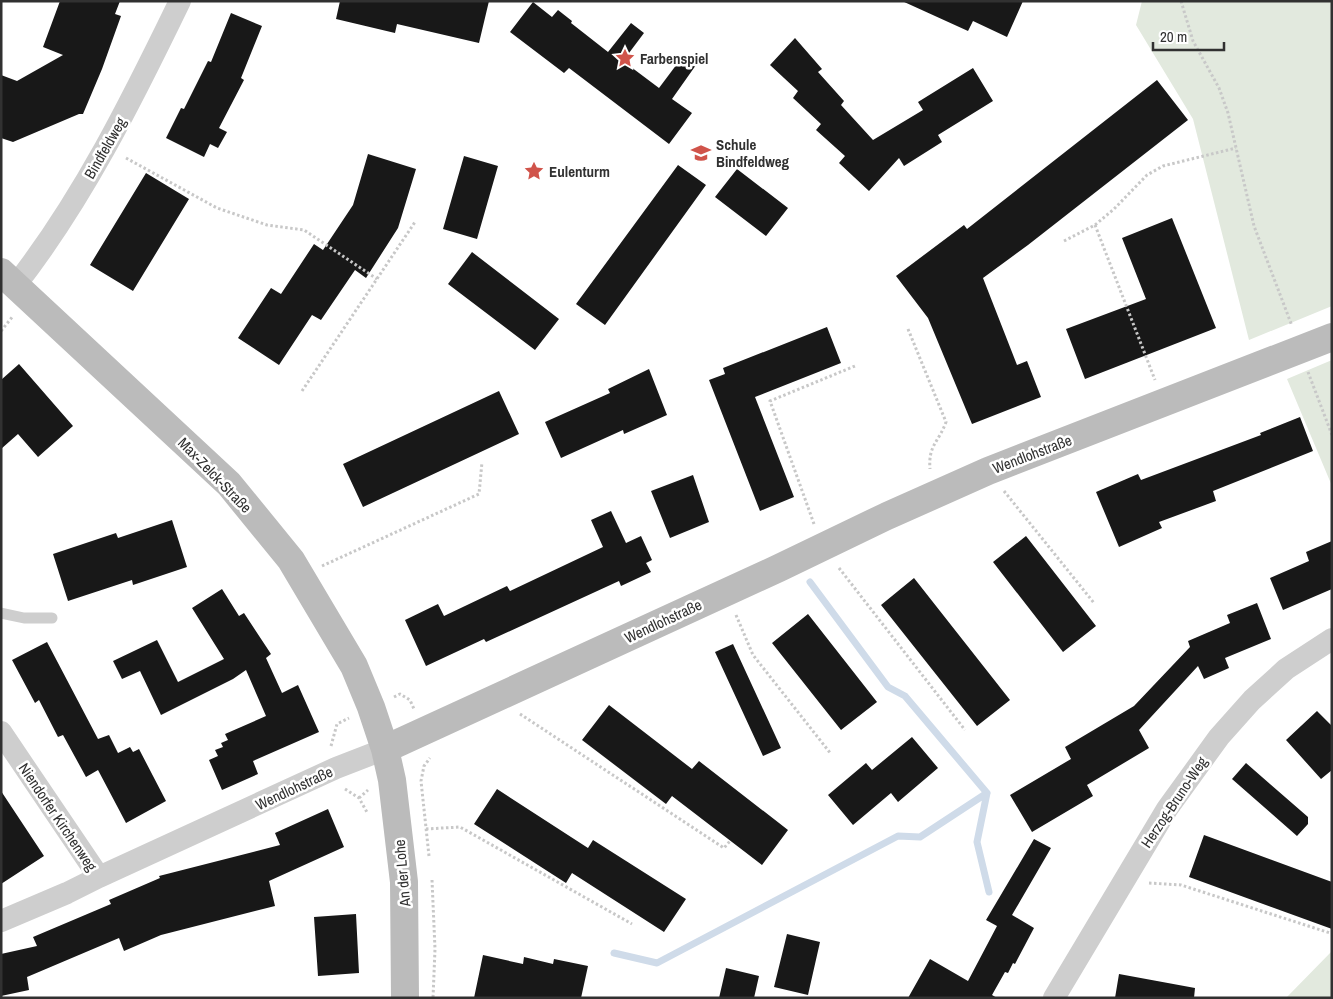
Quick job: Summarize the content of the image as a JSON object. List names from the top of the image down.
{
  "streets": {
    "street": [
      "Bindfeldweg",
      "Wendlohstraße",
      "Max-Zelck-Straße",
      "Herzog-Bruno-Weg",
      "Niendorfer Kirchenweg",
      "An der Lohe"
    ]
  },
  "crossings": [
    ["Bindfeldweg", "Max-Zelck-Straße"],
    ["Wendlohstraße", "Max-Zelck-Straße"],
    ["Wendlohstraße", "Niendorfer Kirchenweg"],
    ["Wendlohstraße", "An der Lohe"],
    ["Max-Zelck-Straße", "An der Lohe"]
  ],
  "places": {
    "place": ["Farbenspiel", "Eulenturm"],
    "school or university": ["Schule Bindfeldweg"]
  },
  "scale_bar": "20 m"
}
